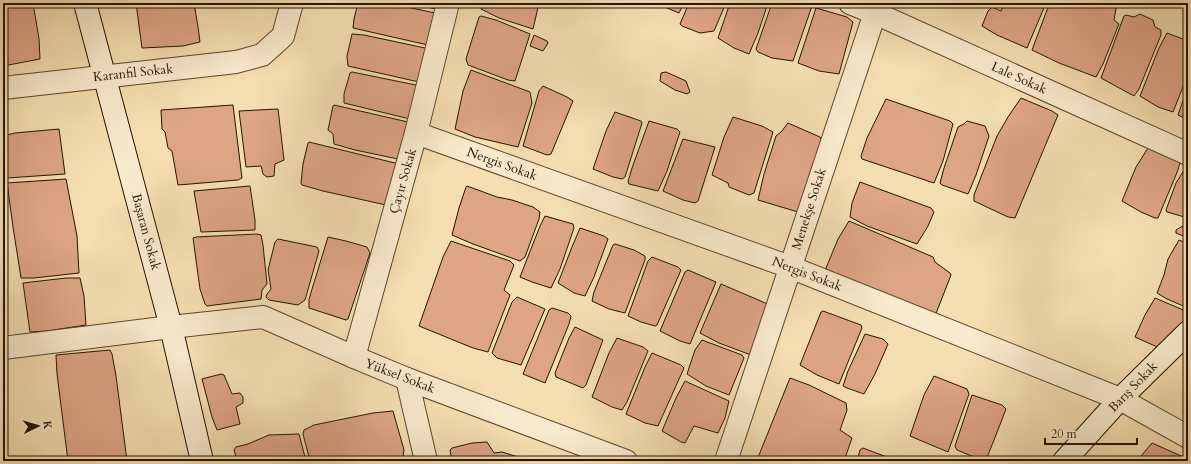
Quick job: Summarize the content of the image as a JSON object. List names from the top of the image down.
{
  "streets": {
    "street": [
      "Karanfil Sokak",
      "Lale Sokak",
      "Nergis Sokak",
      "Çayır Sokak",
      "Menekşe Sokak",
      "Başaran Sokak",
      "Yüksel Sokak",
      "Barış Sokak"
    ]
  },
  "crossings": [
    ["Karanfil Sokak", "Başaran Sokak"],
    ["Lale Sokak", "Menekşe Sokak"],
    ["Nergis Sokak", "Çayır Sokak"],
    ["Nergis Sokak", "Menekşe Sokak"],
    ["Nergis Sokak", "Barış Sokak"],
    ["Çayır Sokak", "Yüksel Sokak"],
    ["Başaran Sokak", "Yüksel Sokak"]
  ],
  "scale_bar": "20 m",
  "north": "right"
}
